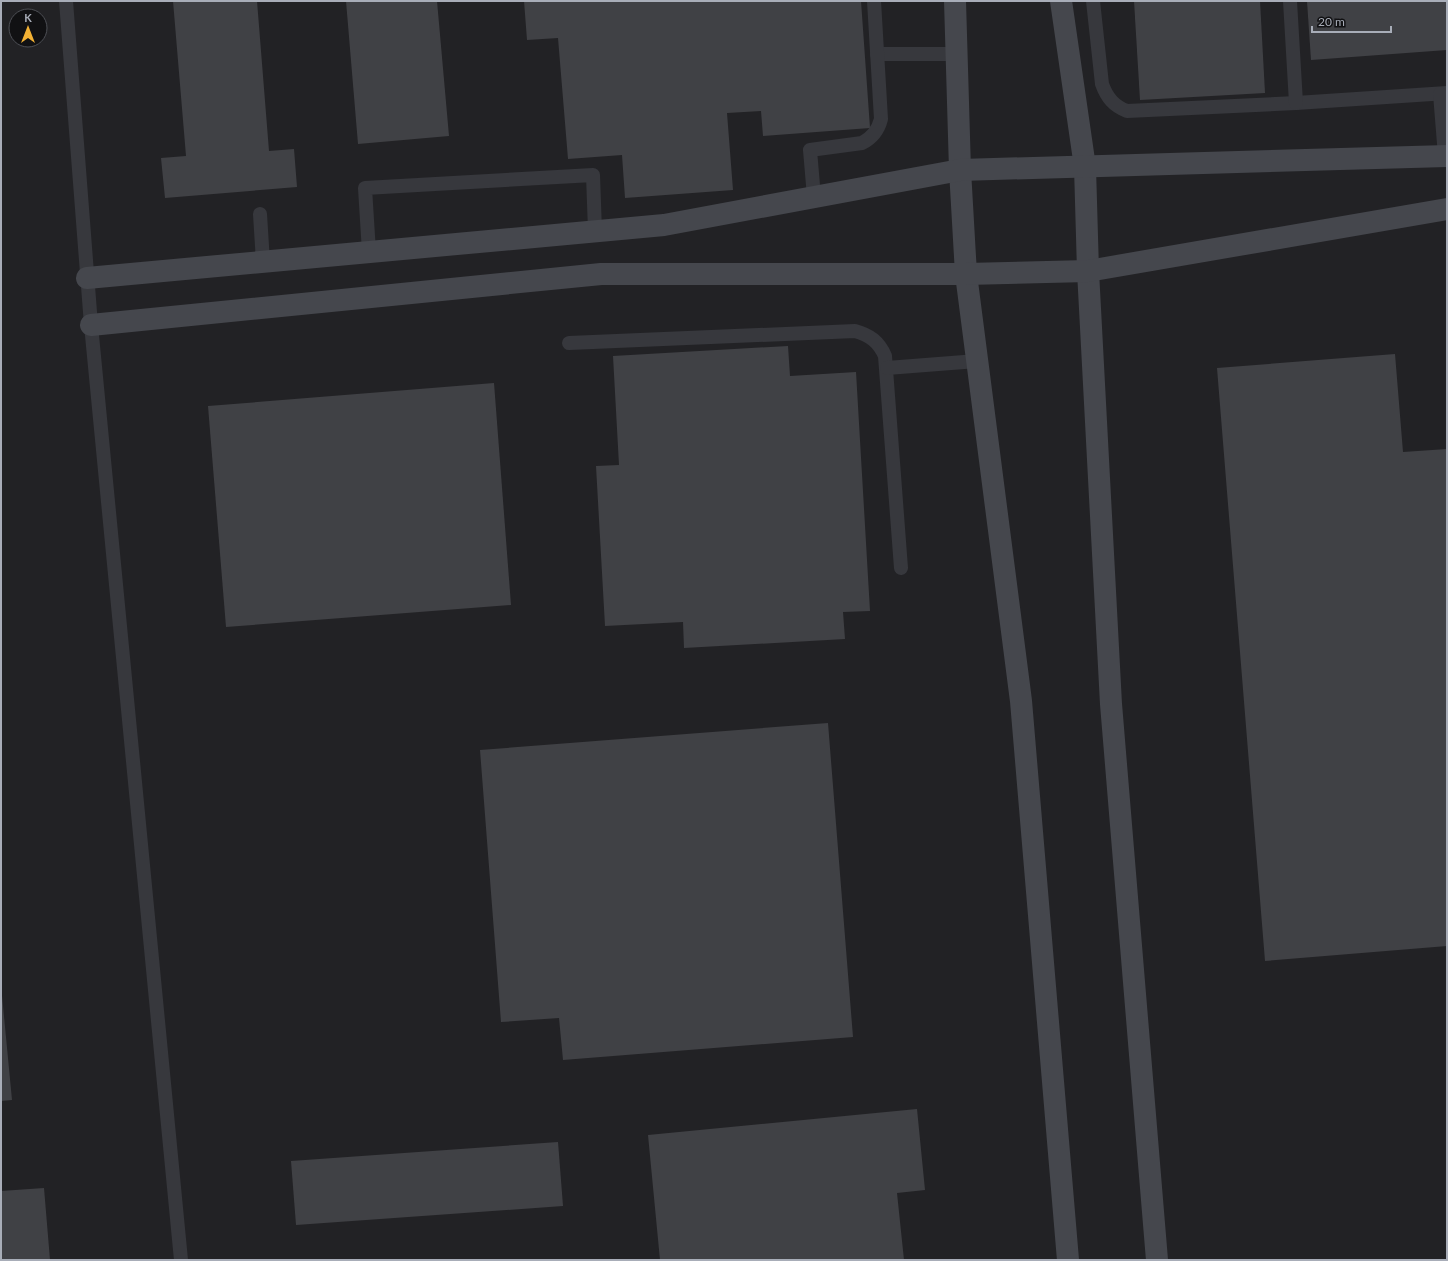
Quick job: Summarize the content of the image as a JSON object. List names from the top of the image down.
{
  "scale_bar": "20 m",
  "north": "top"
}
